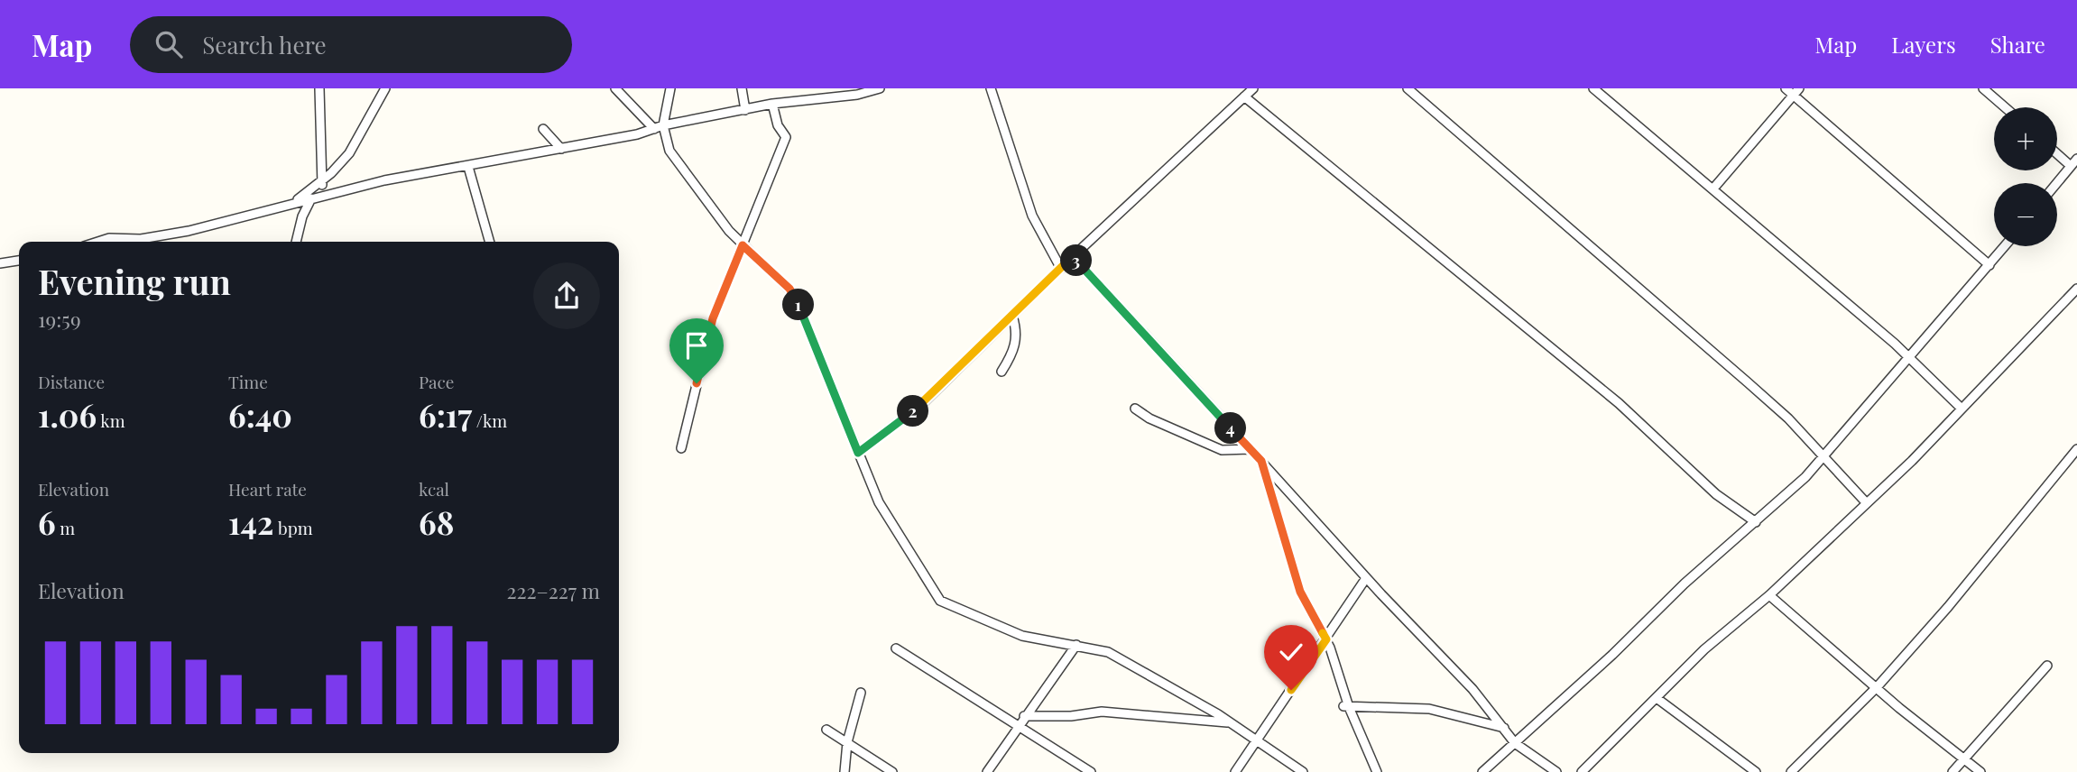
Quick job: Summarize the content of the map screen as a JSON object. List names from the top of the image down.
{
  "page": {
    "header": "Map",
    "search": "Search here",
    "nav": ["Map", "Layers", "Share"],
    "map_buttons": ["+", "−"],
    "heading": ["Evening run", "19:59"],
    "pins": [
      "3",
      "1",
      "2",
      "4"
    ],
    "stats": [
      ["Distance", "1.06 km"],
      ["Time", "6:40"],
      ["Pace", "6:17 /km"],
      ["Elevation", "6 m"],
      ["Heart rate", "142 bpm"],
      ["kcal", "68"]
    ],
    "chart": ["Elevation", "222–227 m"]
  }
}
